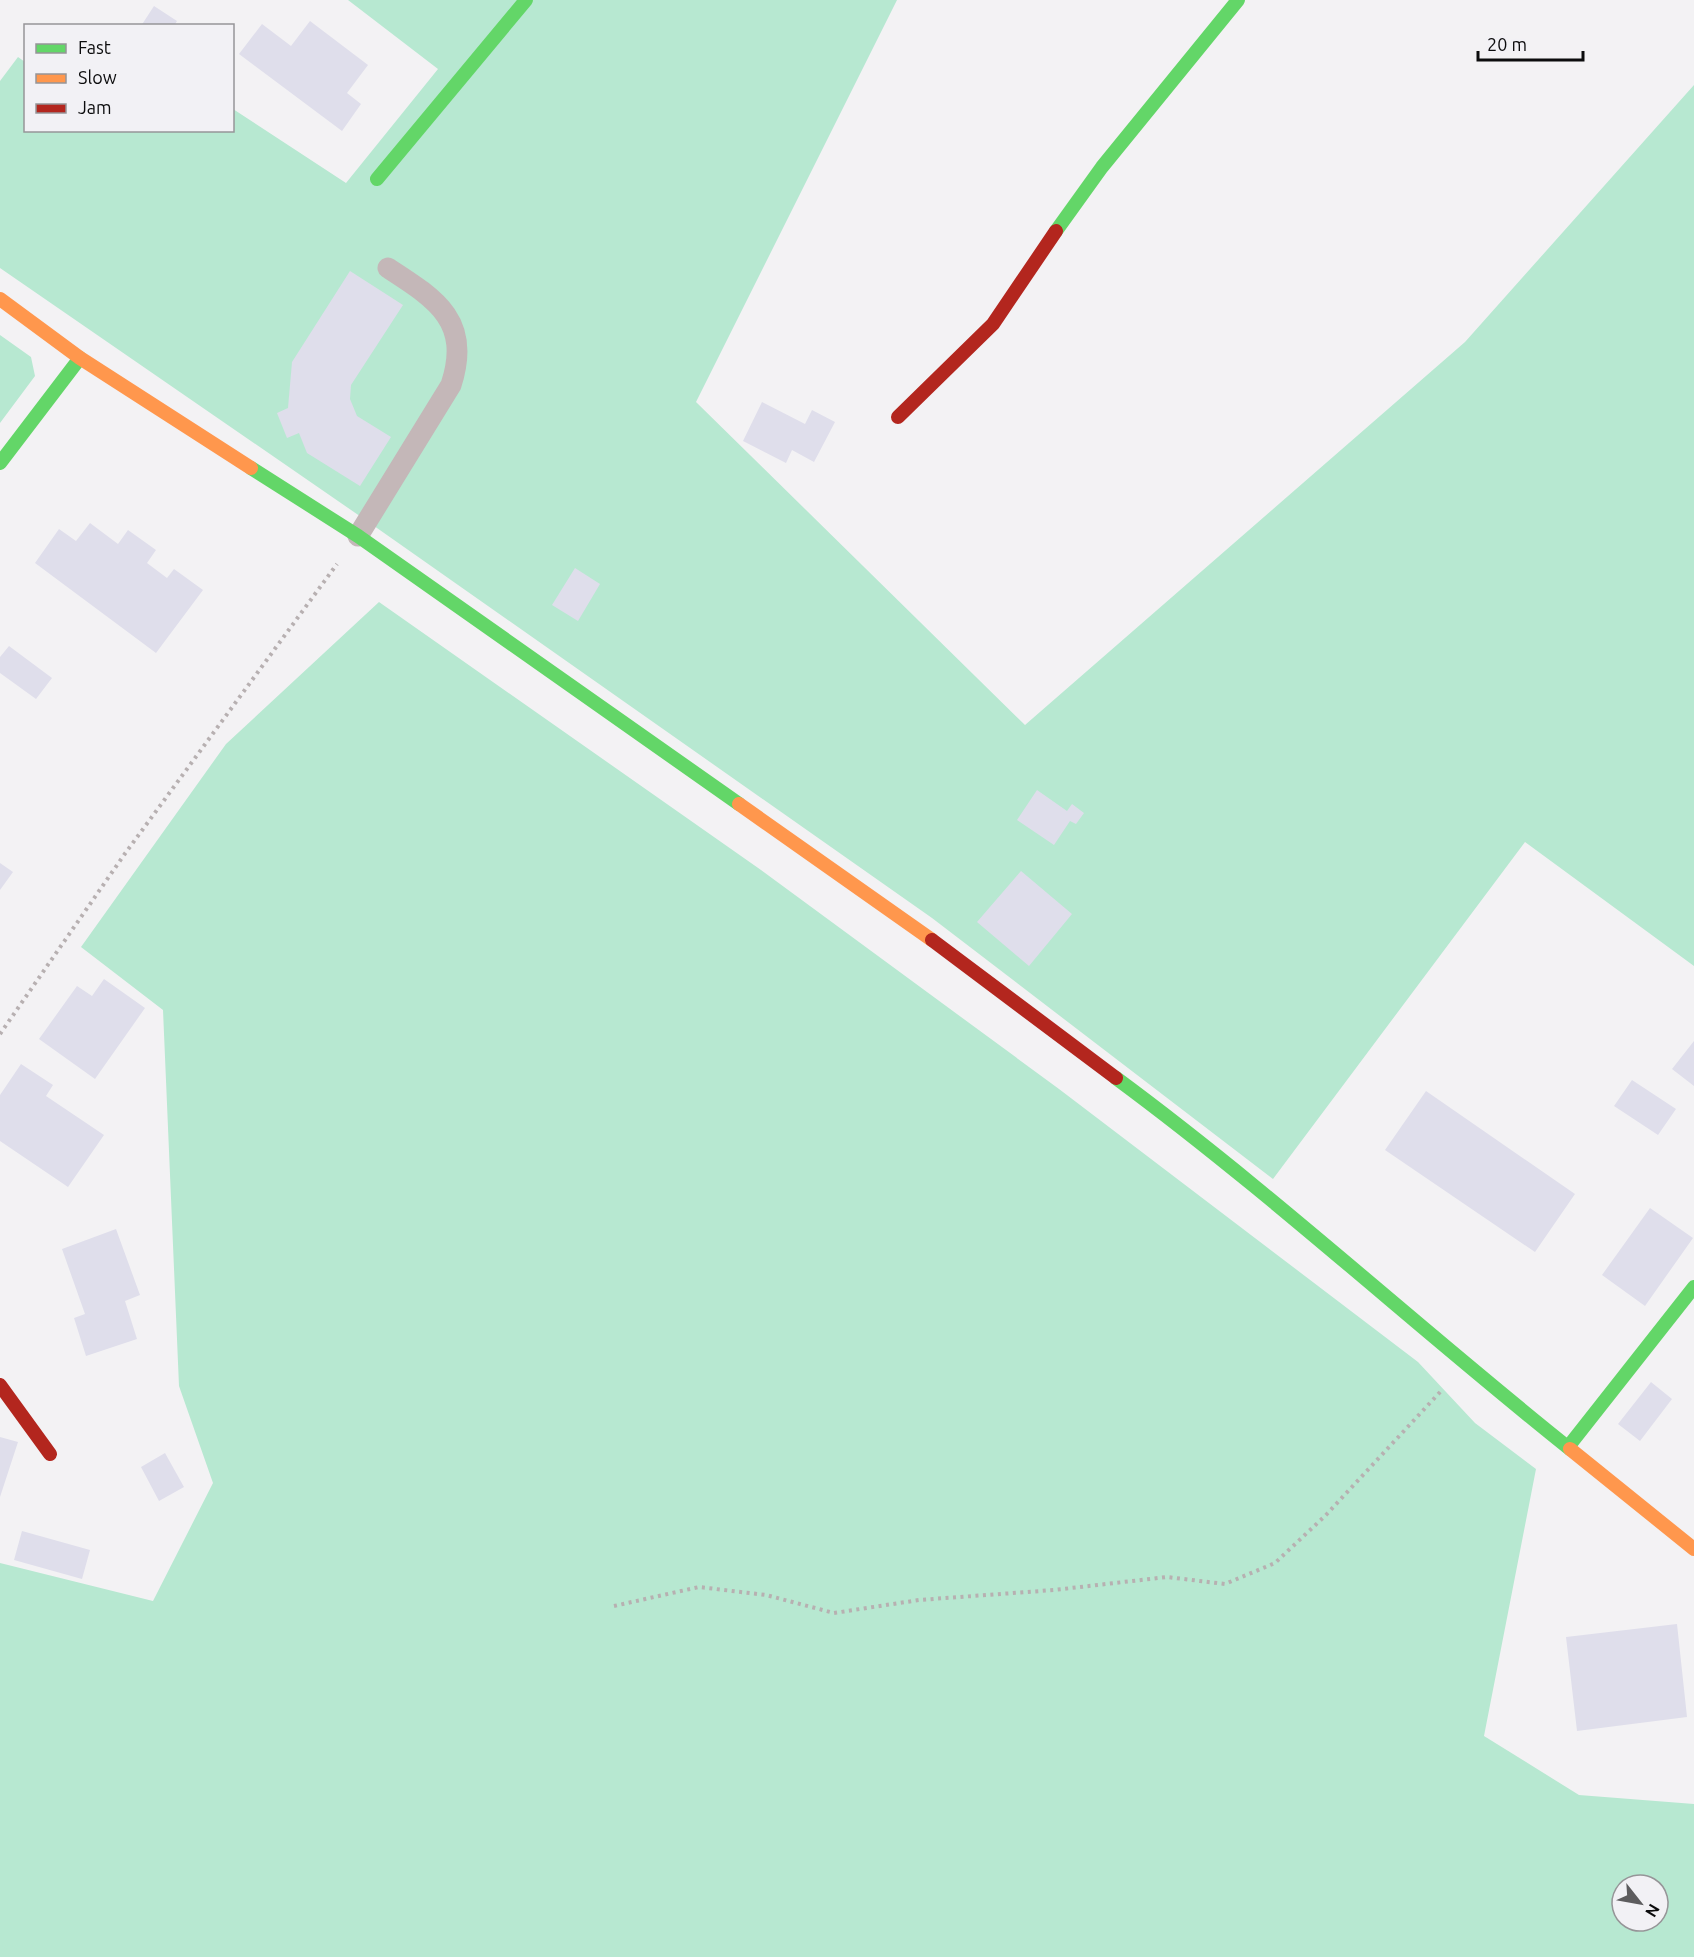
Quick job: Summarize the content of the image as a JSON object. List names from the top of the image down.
{
  "legend": ["Fast", "Slow", "Jam"],
  "scale_bar": "20 m",
  "north": "bottom right"
}
